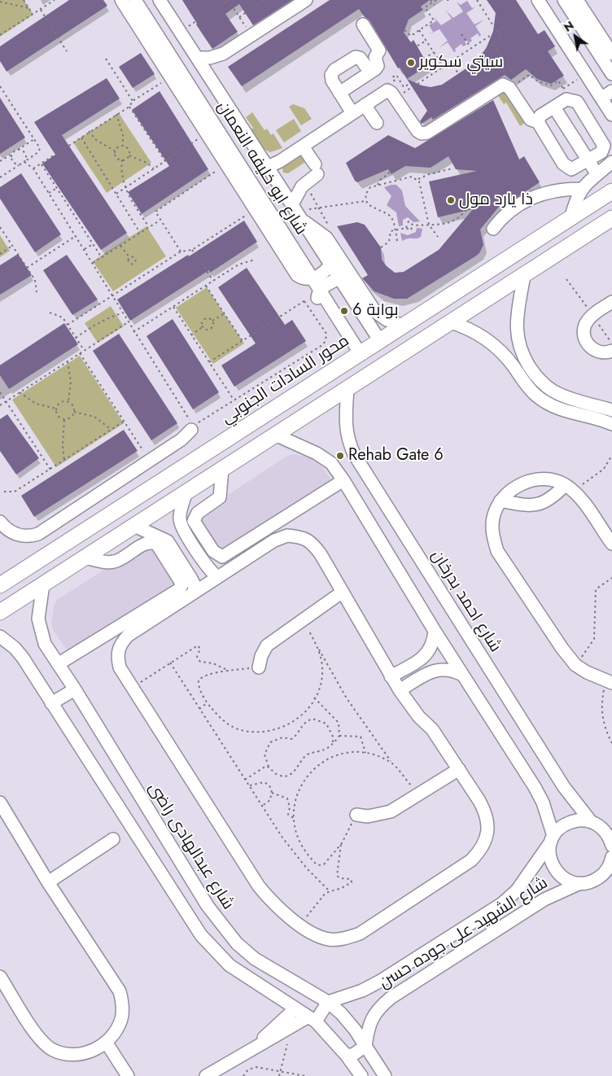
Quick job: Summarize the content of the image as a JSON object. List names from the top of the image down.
{
  "streets": {
    "main road": ["محور السادات الجنوبي"],
    "street": [
      "شارع ابو خليفه النعمان",
      "شارع احمد بدرخان",
      "شارع عبدالهادى راضى",
      "شارع الشهيد على جوده حسن"
    ]
  },
  "crossings": [
    ["شارع ابو خليفه النعمان", "محور السادات الجنوبي"],
    ["شارع احمد بدرخان", "شارع الشهيد على جوده حسن"],
    ["شارع عبدالهادى راضى", "شارع الشهيد على جوده حسن"]
  ],
  "places": [
    "سيتي سكوير",
    "ذا يارد مول",
    "بوابة 6",
    "Rehab Gate 6"
  ],
  "north": "top left"
}
